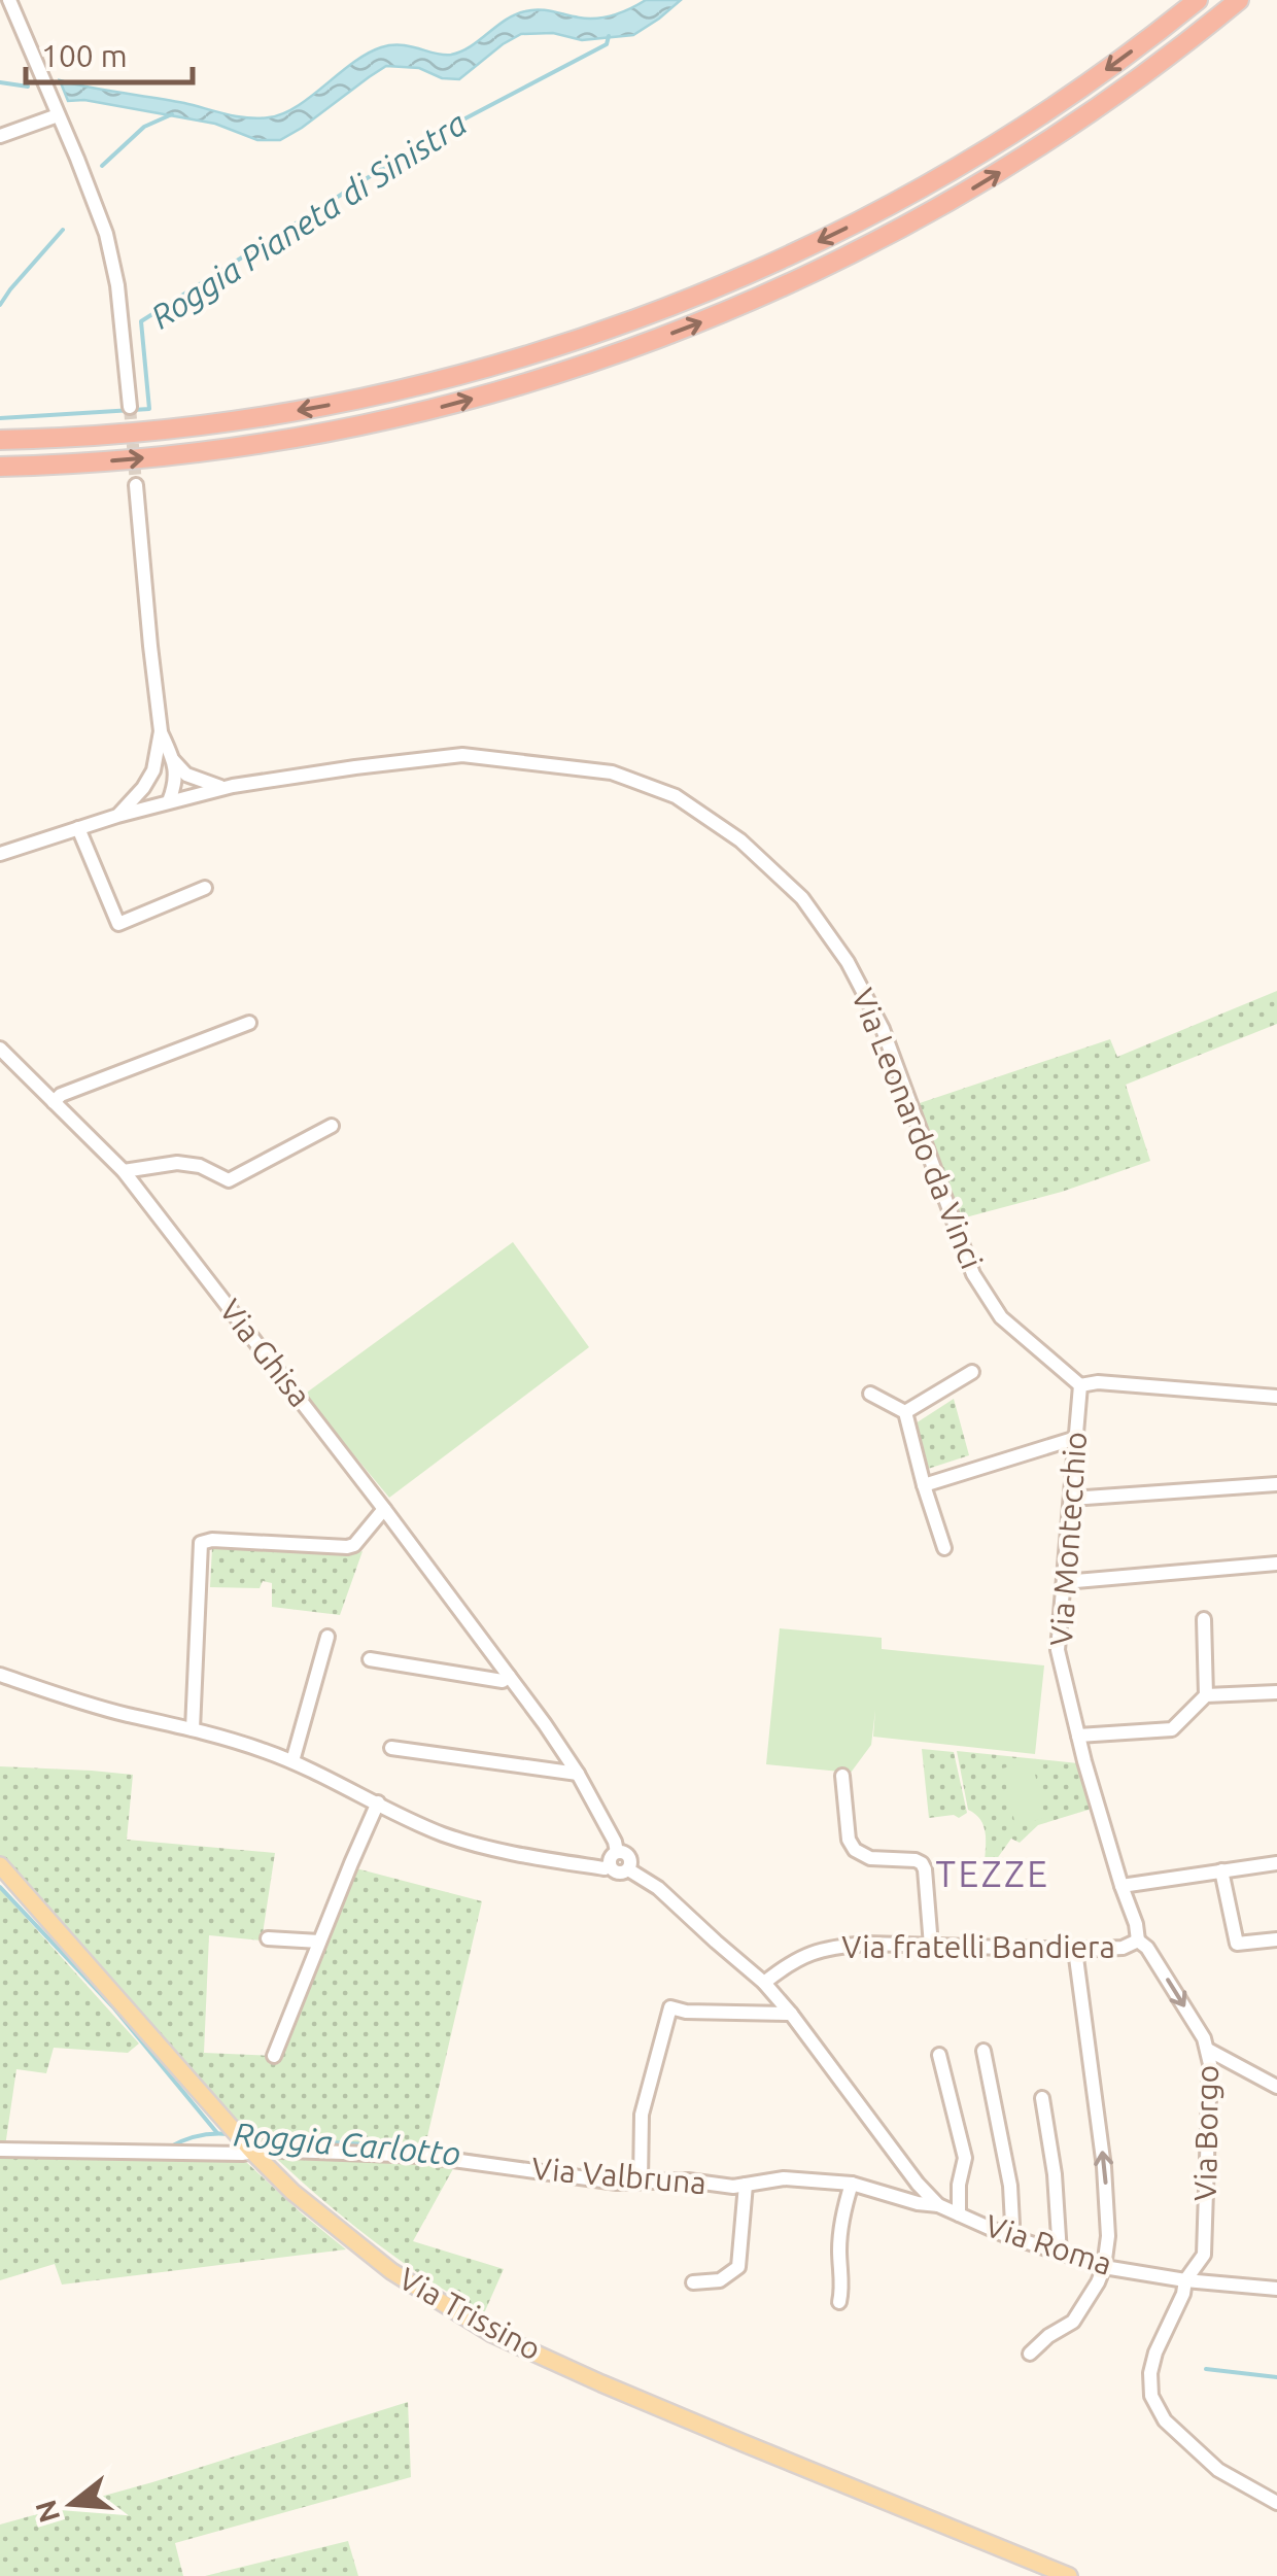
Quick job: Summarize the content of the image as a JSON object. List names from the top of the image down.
{
  "streets": {
    "main road": ["Via Trissino"],
    "street": [
      "Via Leonardo da Vinci",
      "Via Ghisa",
      "Via Montecchio",
      "Via fratelli Bandiera",
      "Via Borgo",
      "Via Valbruna",
      "Via Roma"
    ]
  },
  "crossings": [
    ["Via Leonardo da Vinci", "Via Montecchio"],
    ["Via Ghisa", "Via fratelli Bandiera"],
    ["Via Montecchio", "Via fratelli Bandiera"],
    ["Via Montecchio", "Via Borgo"],
    ["Via fratelli Bandiera", "Via Borgo"],
    ["Via Borgo", "Via Roma"],
    ["Via Valbruna", "Via Roma"],
    ["Via Valbruna", "Via Trissino"]
  ],
  "districts": ["TEZZE"],
  "water": ["Roggia Pianeta di Sinistra", "Roggia Carlotto"],
  "scale_bar": "100 m",
  "north": "left"
}
